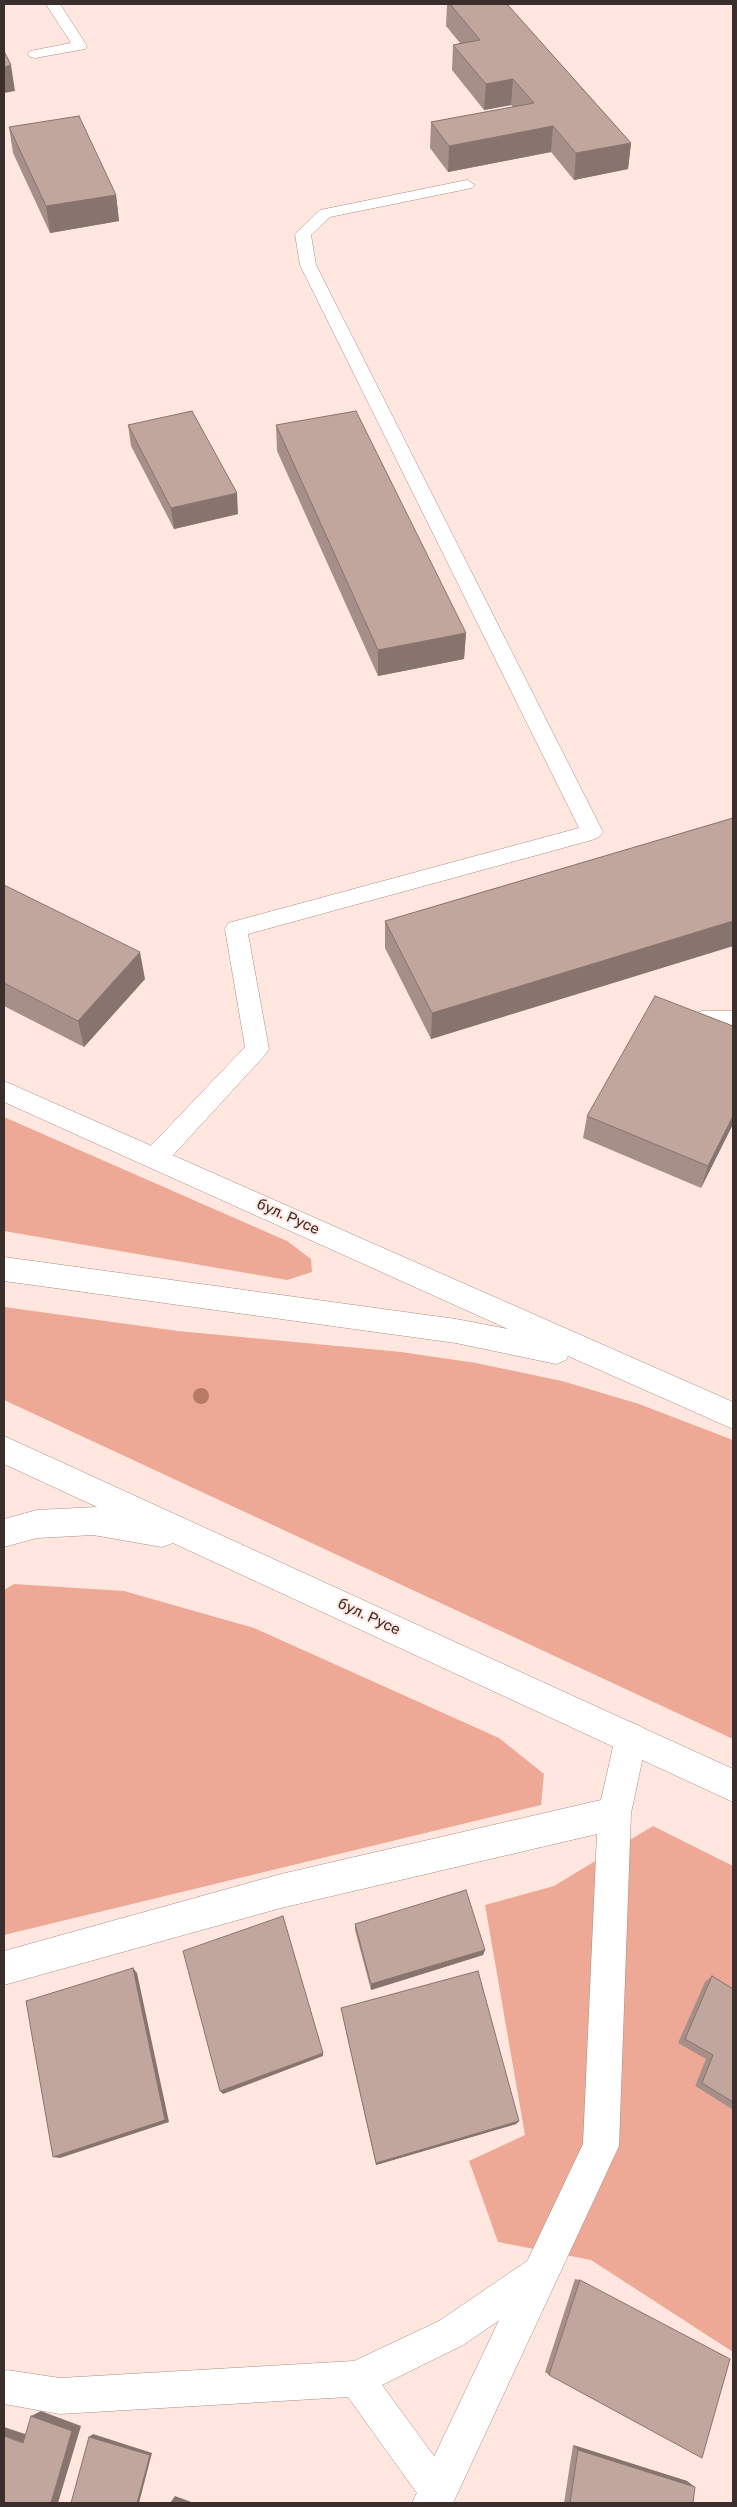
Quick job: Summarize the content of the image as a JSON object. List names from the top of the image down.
{
  "streets": {
    "main road": ["бул. Русе"]
  }
}
